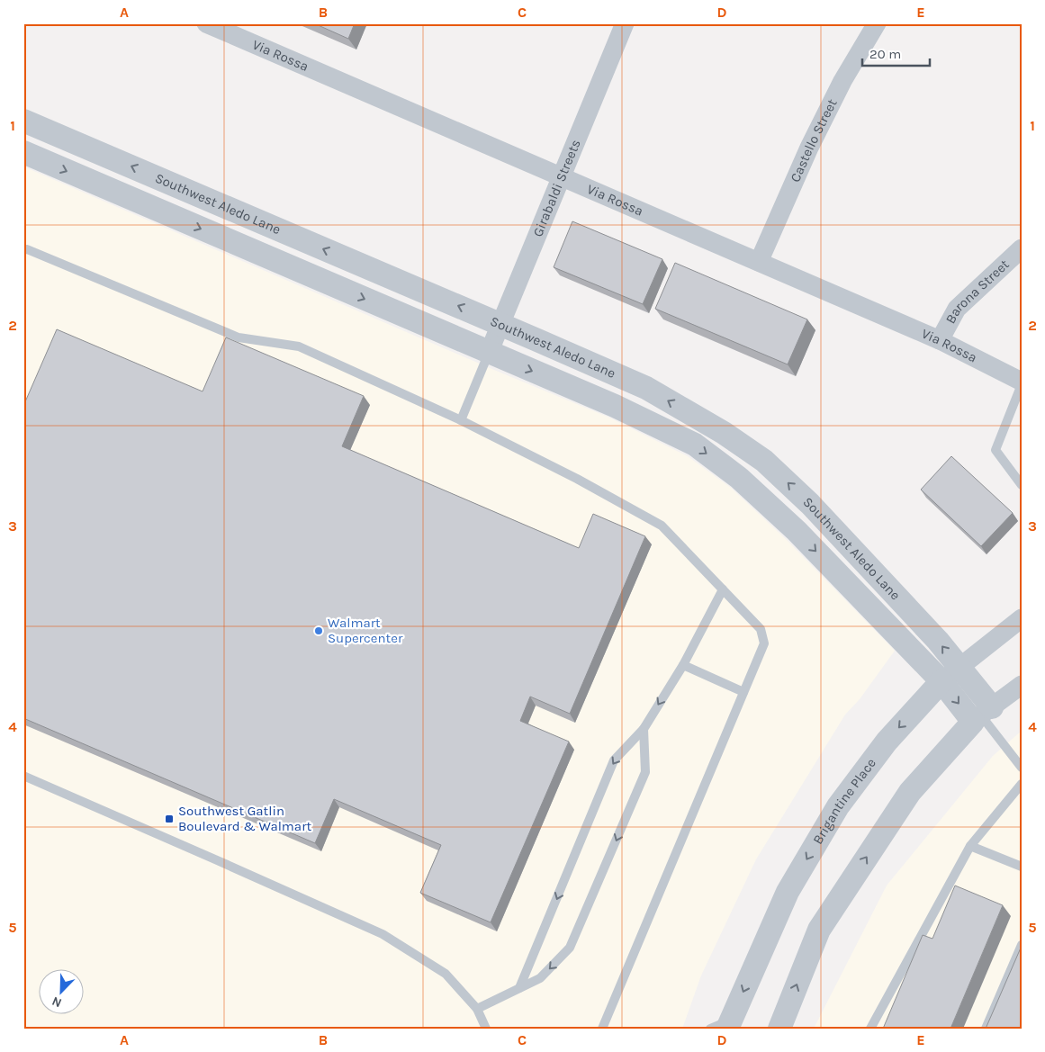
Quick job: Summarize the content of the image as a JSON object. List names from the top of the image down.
{
  "streets": {
    "street": [
      "Via Rossa",
      "Castello Street",
      "Girabaldi Streets",
      "Southwest Aledo Lane",
      "Barona Street",
      "Brigantine Place"
    ]
  },
  "crossings": [
    ["Via Rossa", "Castello Street"],
    ["Via Rossa", "Girabaldi Streets"],
    ["Via Rossa", "Barona Street"],
    ["Girabaldi Streets", "Southwest Aledo Lane"],
    ["Southwest Aledo Lane", "Brigantine Place"]
  ],
  "places": {
    "other": ["Walmart Supercenter"],
    "transit": ["Southwest Gatlin Boulevard & Walmart"]
  },
  "scale_bar": "20 m",
  "north": "bottom left",
  "grid": {
    "columns": [
      "A",
      "B",
      "C",
      "D",
      "E"
    ],
    "rows": [
      "1",
      "2",
      "3",
      "4",
      "5"
    ]
  }
}
